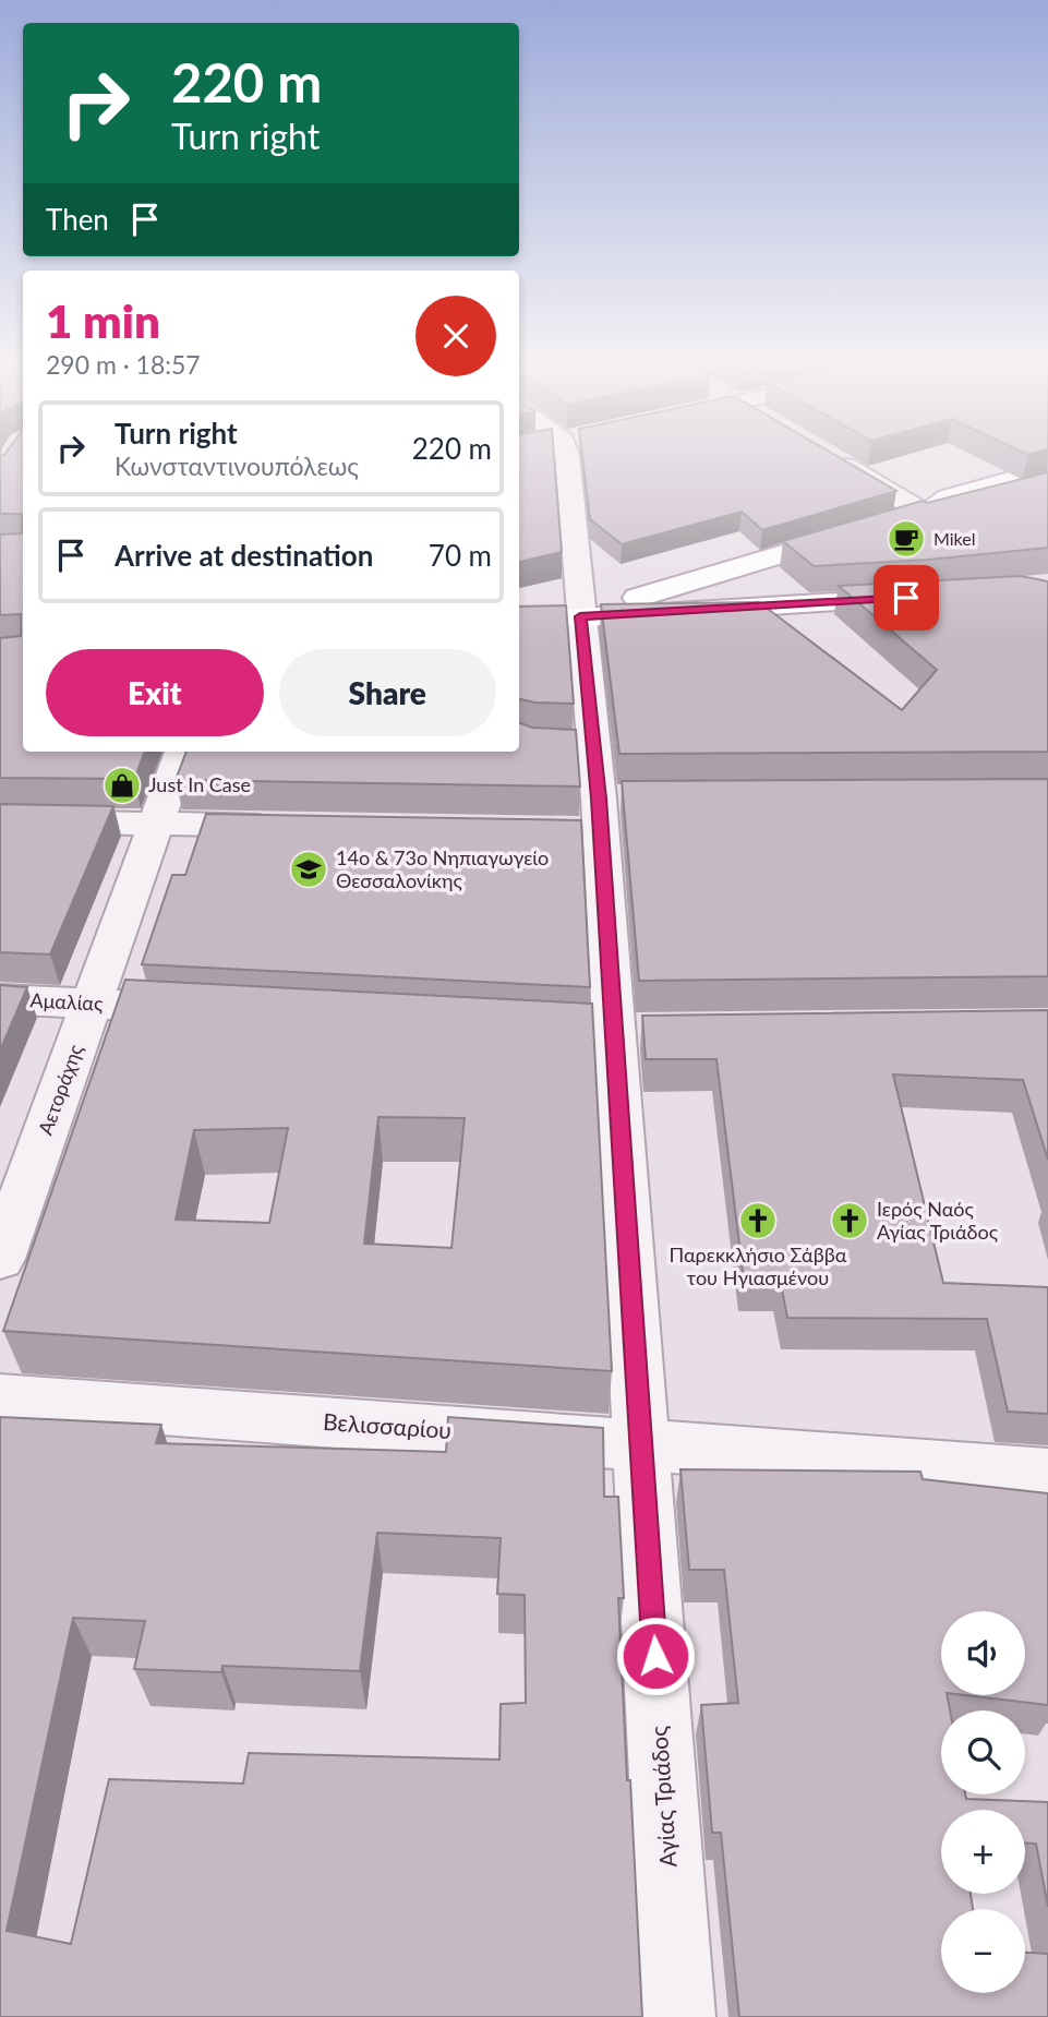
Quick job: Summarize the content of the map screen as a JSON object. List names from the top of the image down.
{
  "streets": {
    "street": [
      "Αμαλίας",
      "Αετοράχης",
      "Βελισσαρίου",
      "Αγίας Τριάδος"
    ]
  },
  "crossings": [
    ["Αμαλίας", "Αετοράχης"],
    ["Βελισσαρίου", "Αγίας Τριάδος"]
  ],
  "places": {
    "cafe": ["Mikel"],
    "shop": ["Just In Case"],
    "school or university": ["14ο & 73ο Νηπιαγωγείο Θεσσαλονίκης"],
    "church": ["Παρεκκλήσιο Σάββα του Ηγιασμένου", "Ιερός Ναός Αγίας Τριάδος"]
  },
  "page": {
    "turn": ["220 m", "Turn right"],
    "then": "Then",
    "heading": ["1 min", "290 m · 18:57"],
    "list": [
      {
        "name": "Turn right",
        "note": "Κωνσταντινουπόλεως",
        "value": "220 m"
      },
      {
        "name": "Arrive at destination",
        "value": "70 m"
      }
    ],
    "buttons": ["Exit", "Share"],
    "map_buttons": ["+", "−"]
  }
}
